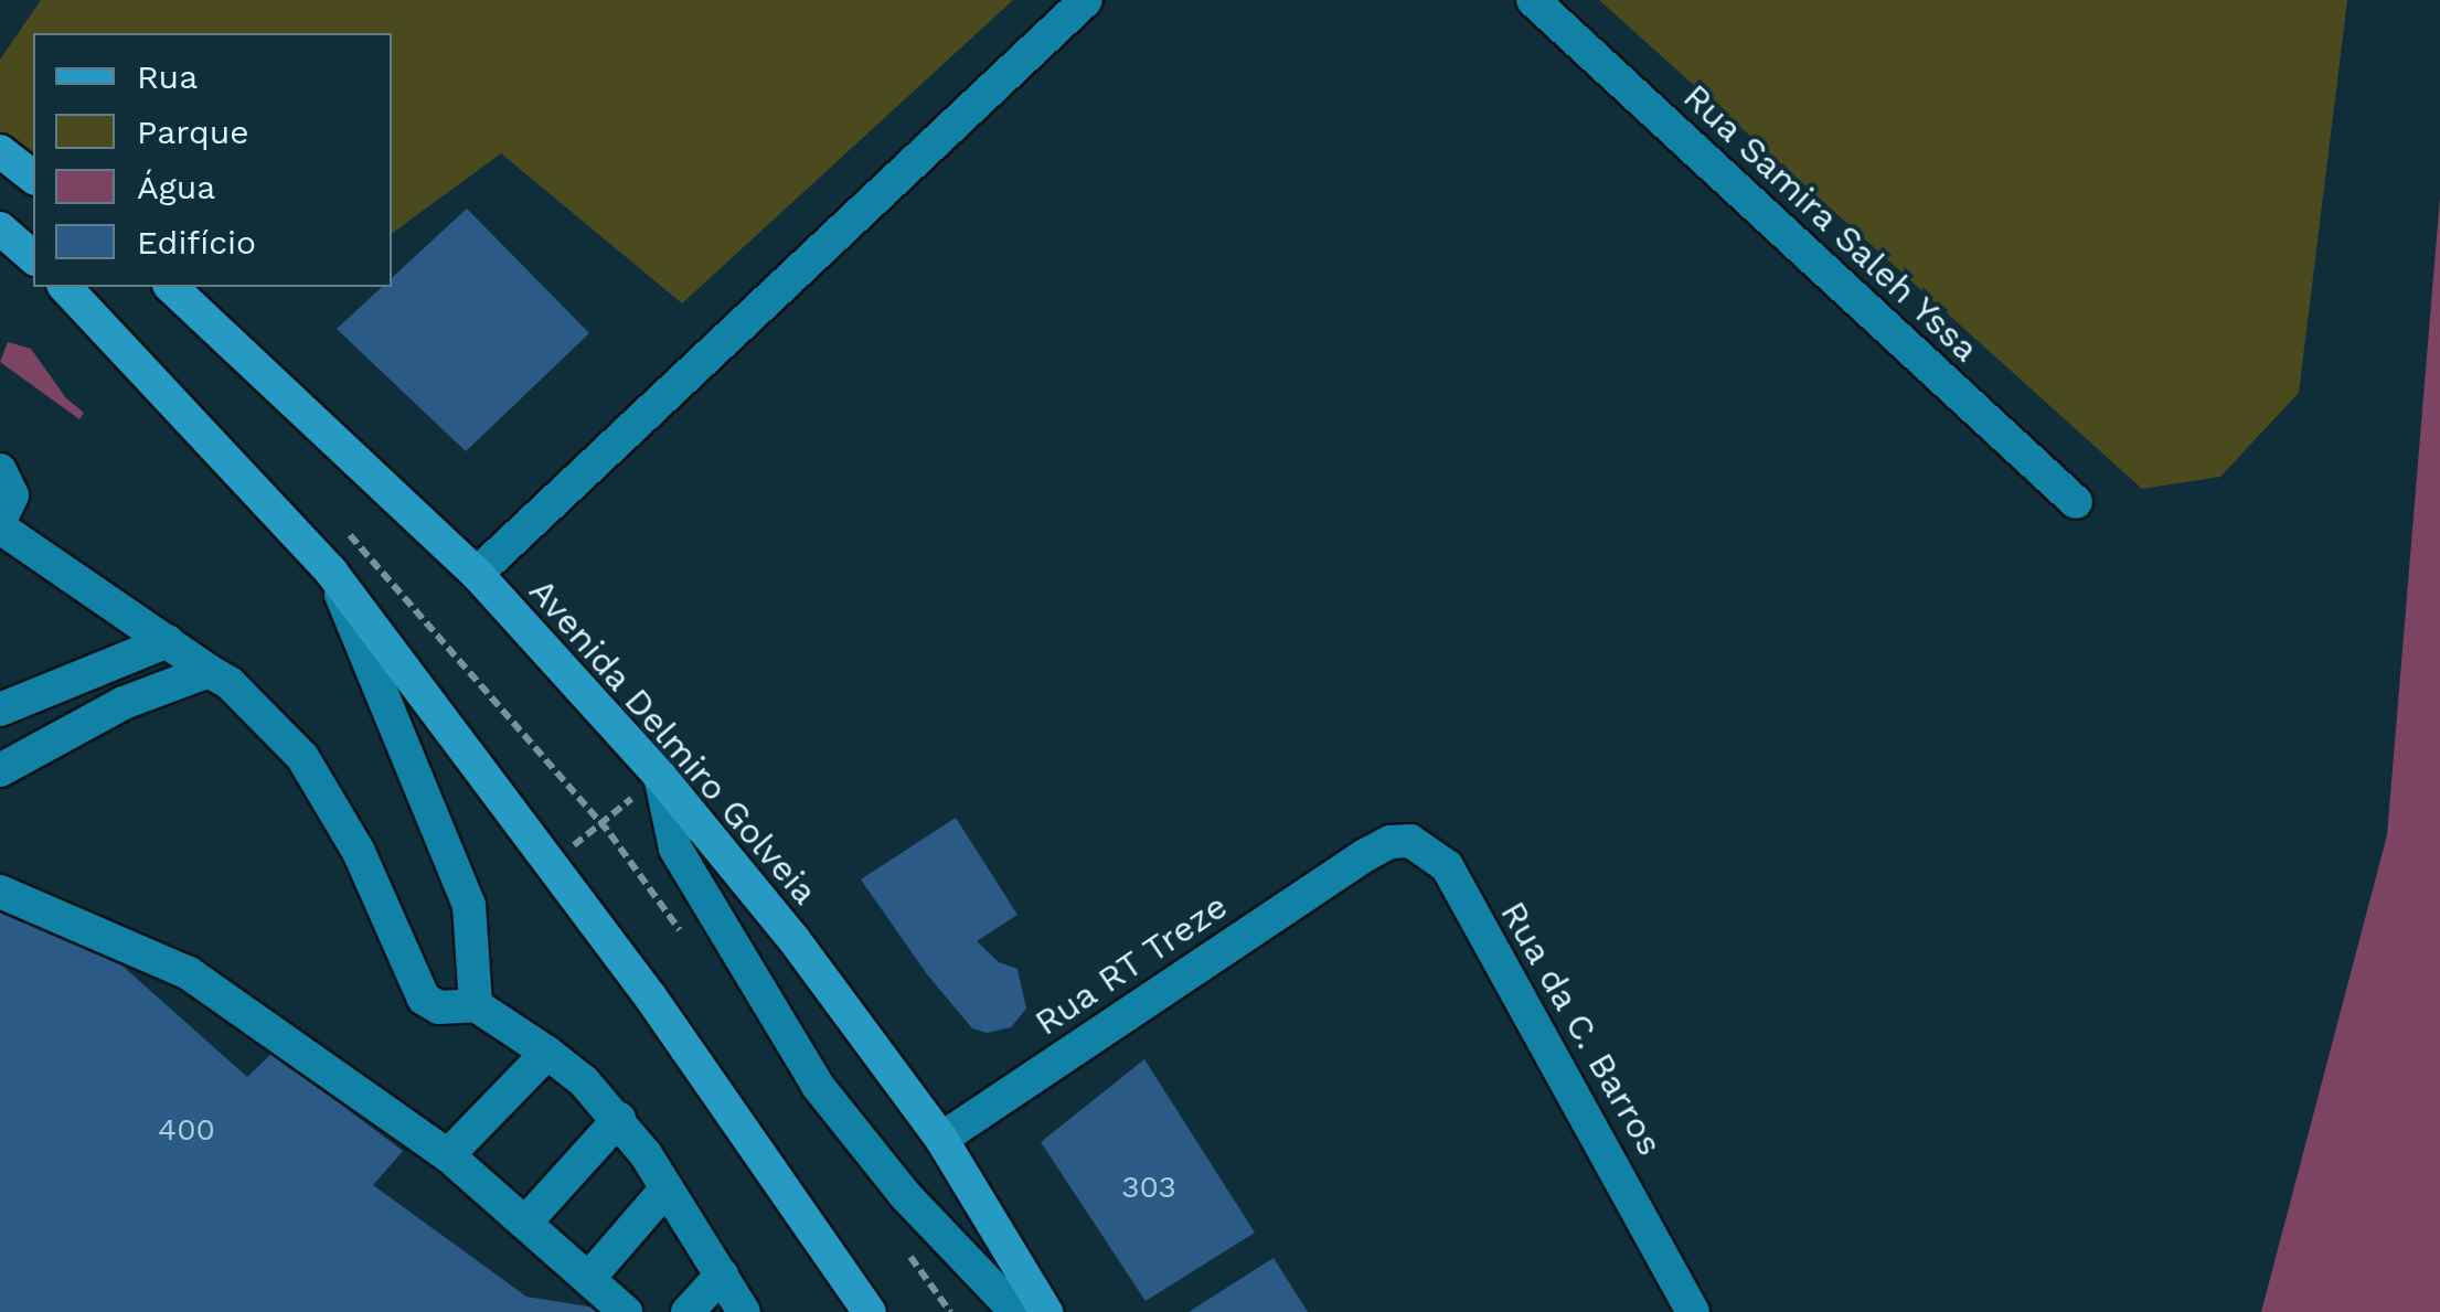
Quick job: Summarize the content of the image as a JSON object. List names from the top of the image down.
{
  "streets": {
    "main road": ["Avenida Delmiro Golveia"],
    "street": ["Rua Samira Saleh Yssa", "Rua RT Treze", "Rua da C. Barros"]
  },
  "crossings": [
    ["Avenida Delmiro Golveia", "Rua RT Treze"],
    ["Rua RT Treze", "Rua da C. Barros"]
  ],
  "house_numbers": ["400", "303"],
  "legend": [
    "Rua",
    "Parque",
    "Água",
    "Edifício"
  ]
}
